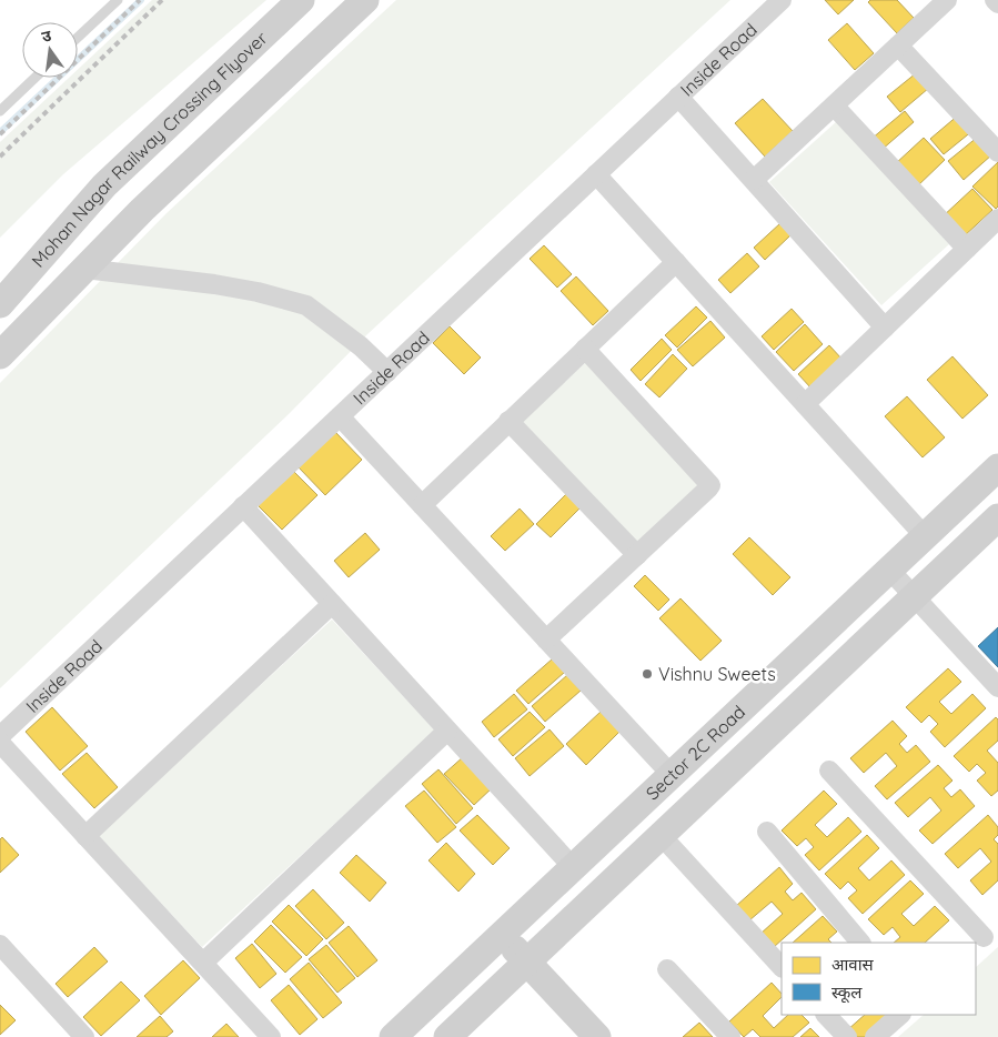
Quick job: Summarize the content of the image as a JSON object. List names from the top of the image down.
{
  "streets": {
    "street": ["Inside Road", "Mohan Nagar Railway Crossing Flyover", "Sector 2C Road"]
  },
  "places": ["Vishnu Sweets"],
  "legend": ["आवास", "स्कूल"],
  "north": "top"
}
